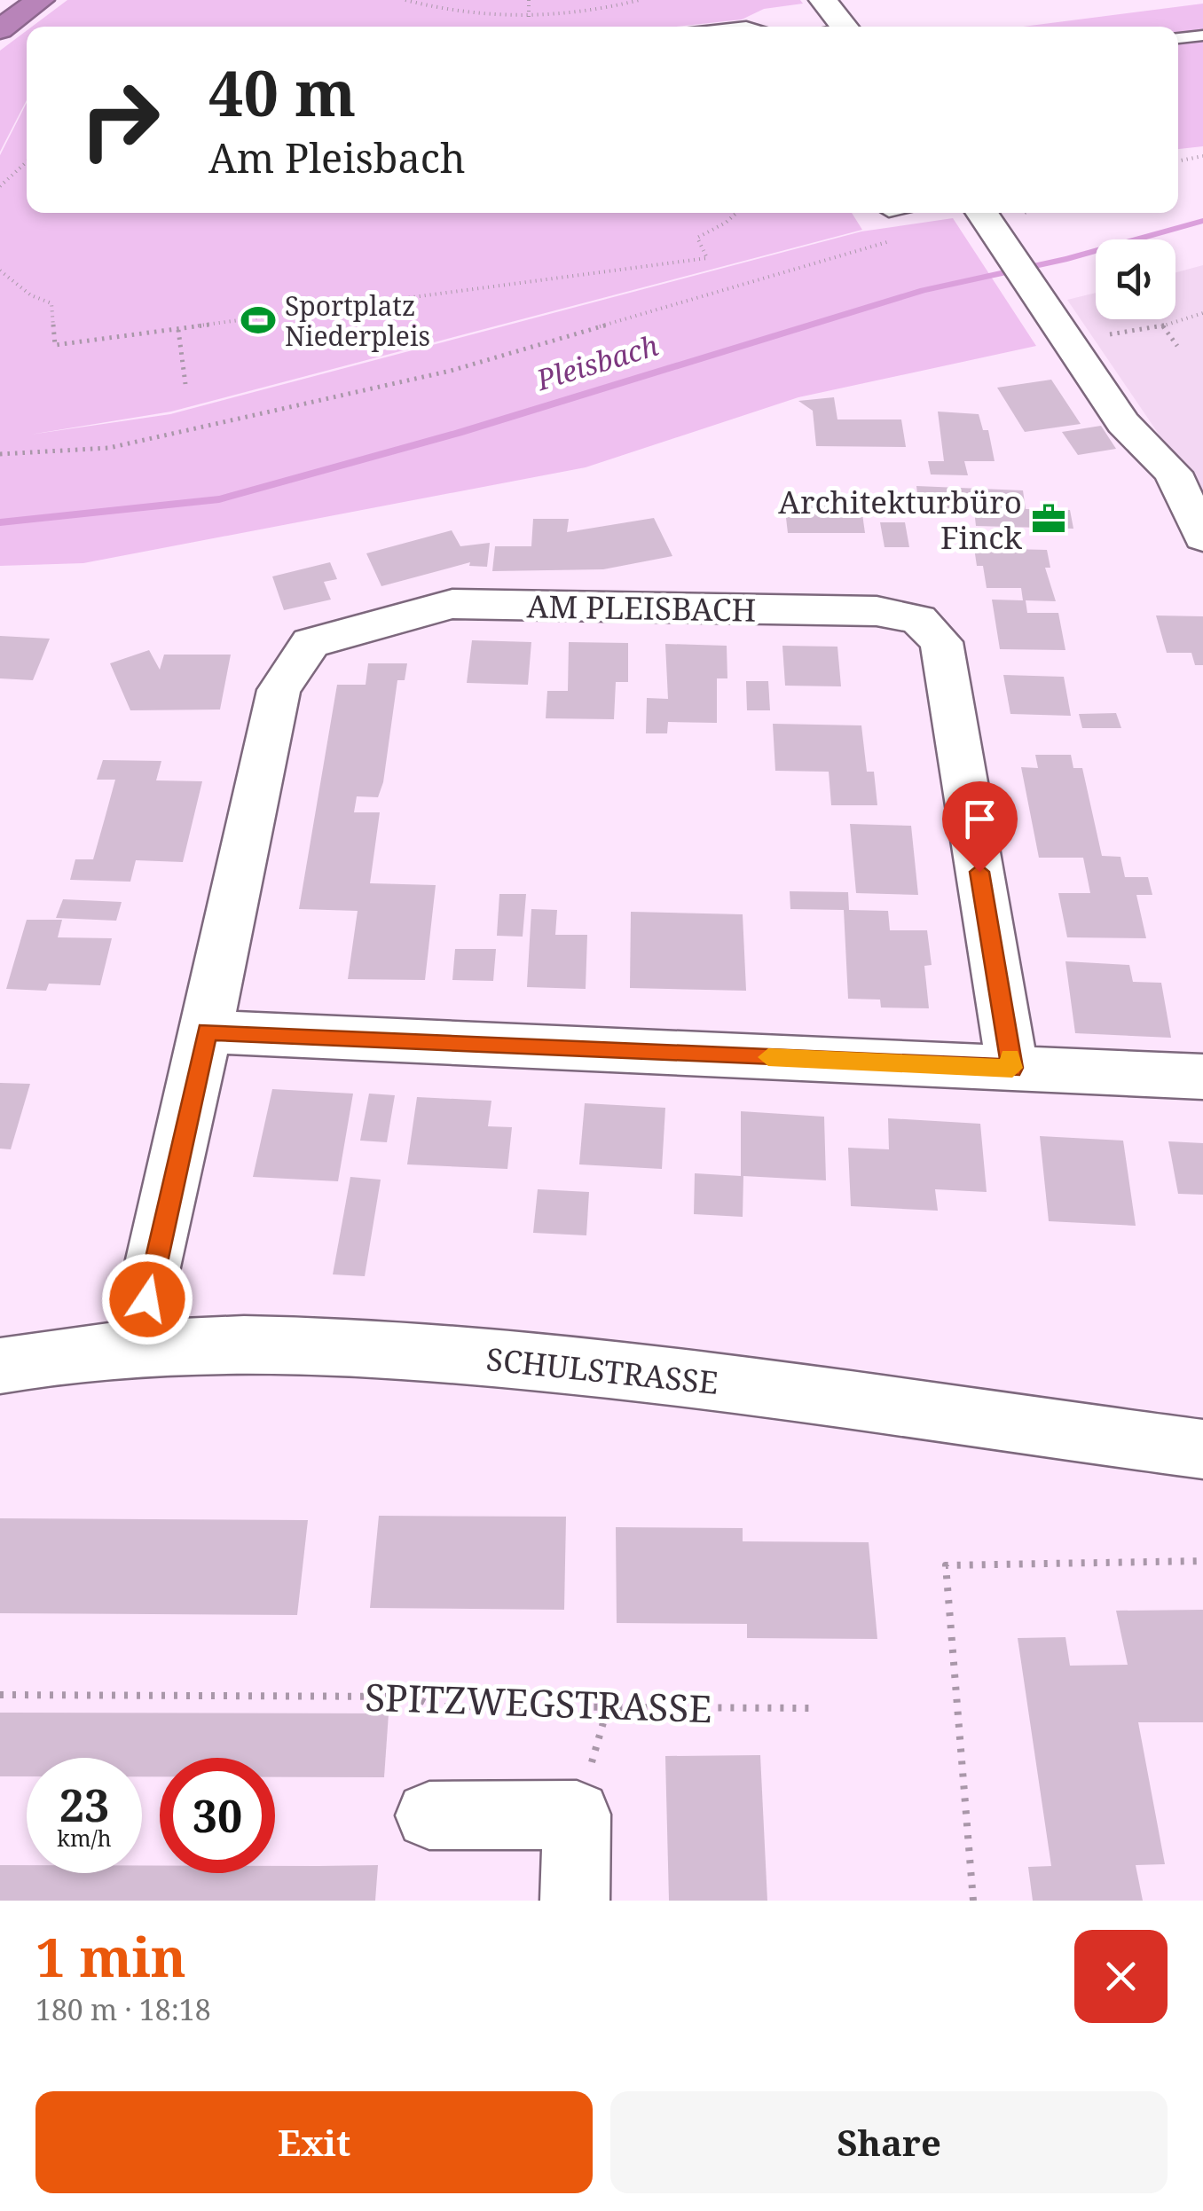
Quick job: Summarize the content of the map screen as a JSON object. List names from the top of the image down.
{
  "streets": {
    "street": ["AM PLEISBACH", "SCHULSTRASSE"],
    "path": ["SPITZWEGSTRASSE"]
  },
  "crossings": [
    ["AM PLEISBACH", "SCHULSTRASSE"]
  ],
  "water": ["Pleisbach"],
  "places": {
    "sports": ["Sportplatz Niederpleis"],
    "office": ["Architekturbüro Finck"]
  },
  "page": {
    "turn": ["40 m", "Am Pleisbach"],
    "speed": "23 km/h",
    "limit": "30",
    "heading": ["1 min", "180 m · 18:18"],
    "buttons": ["Exit", "Share"]
  }
}
